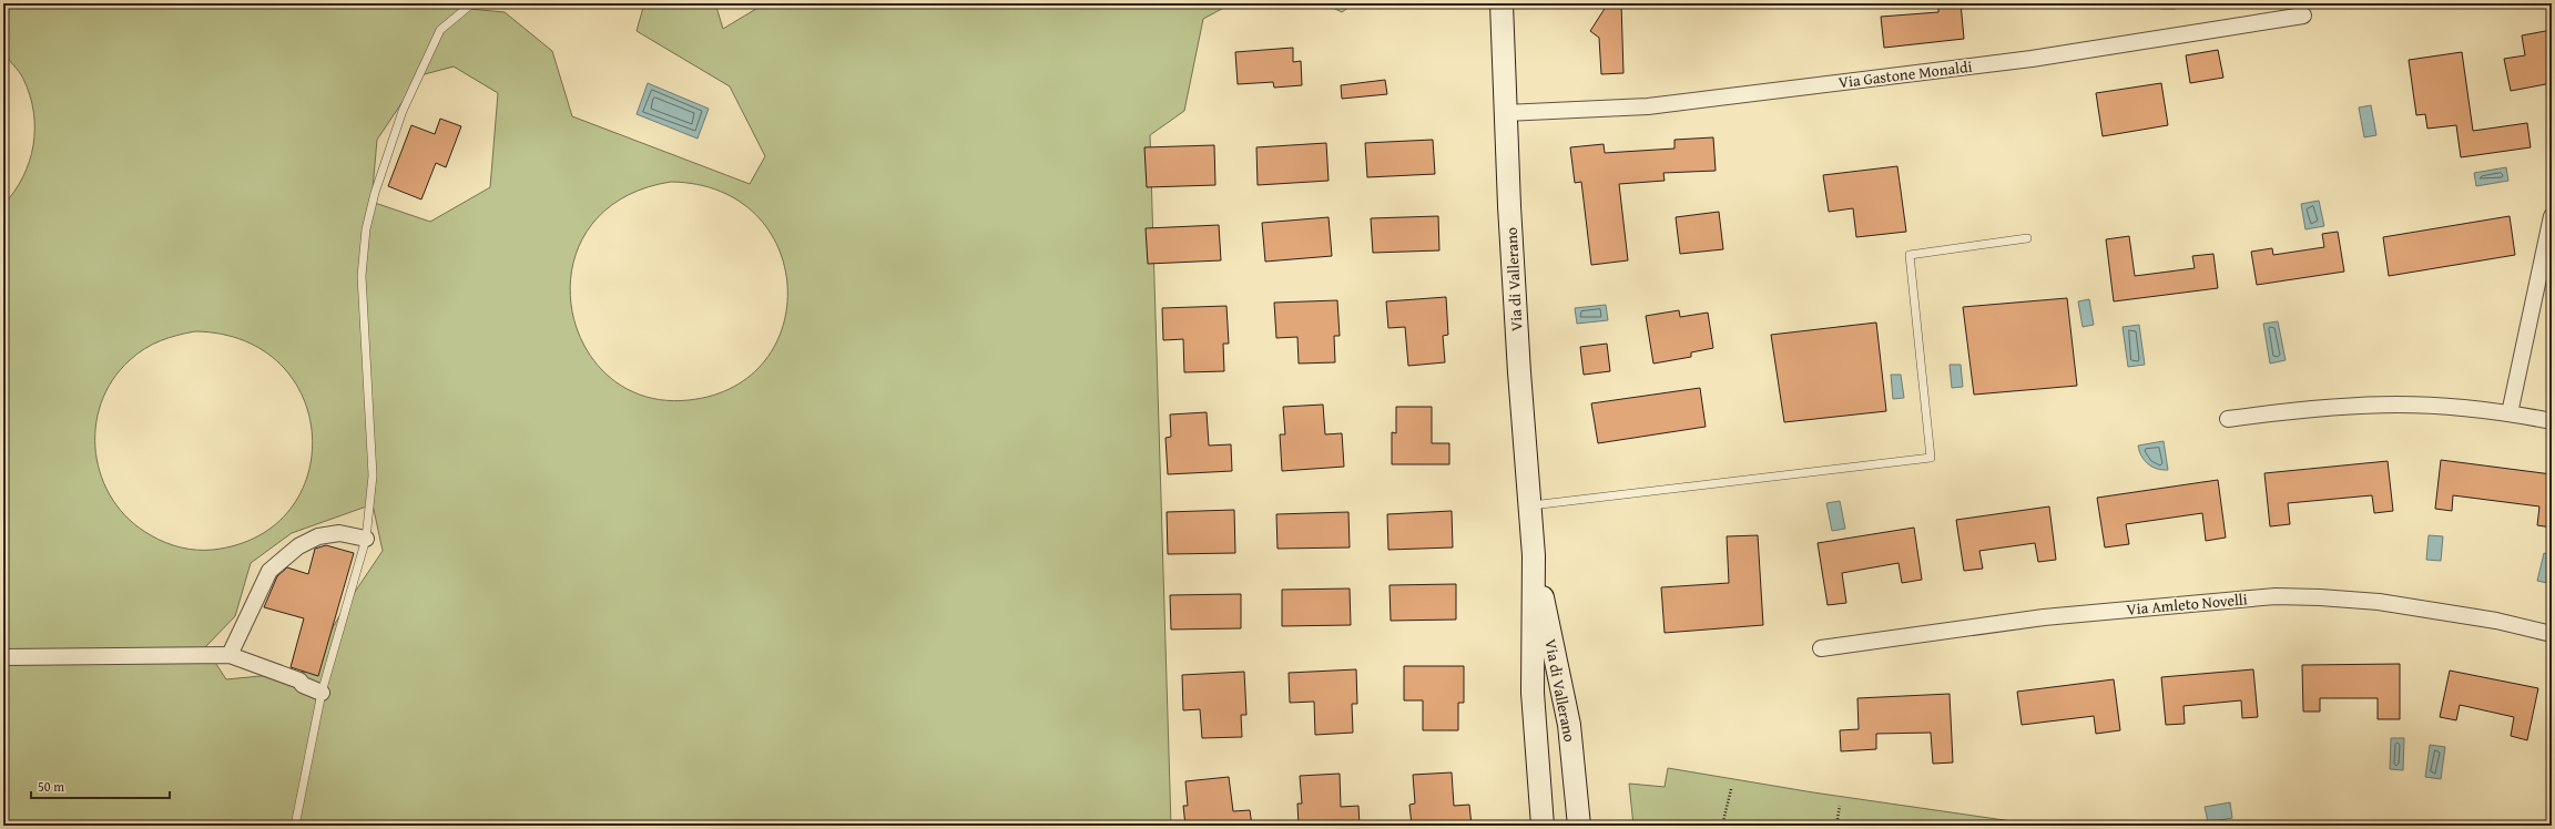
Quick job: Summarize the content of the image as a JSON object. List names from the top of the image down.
{
  "streets": {
    "street": ["Via Gastone Monaldi", "Via di Vallerano", "Via Amleto Novelli"]
  },
  "crossings": [
    ["Via Gastone Monaldi", "Via di Vallerano"]
  ],
  "scale_bar": "50 m"
}
